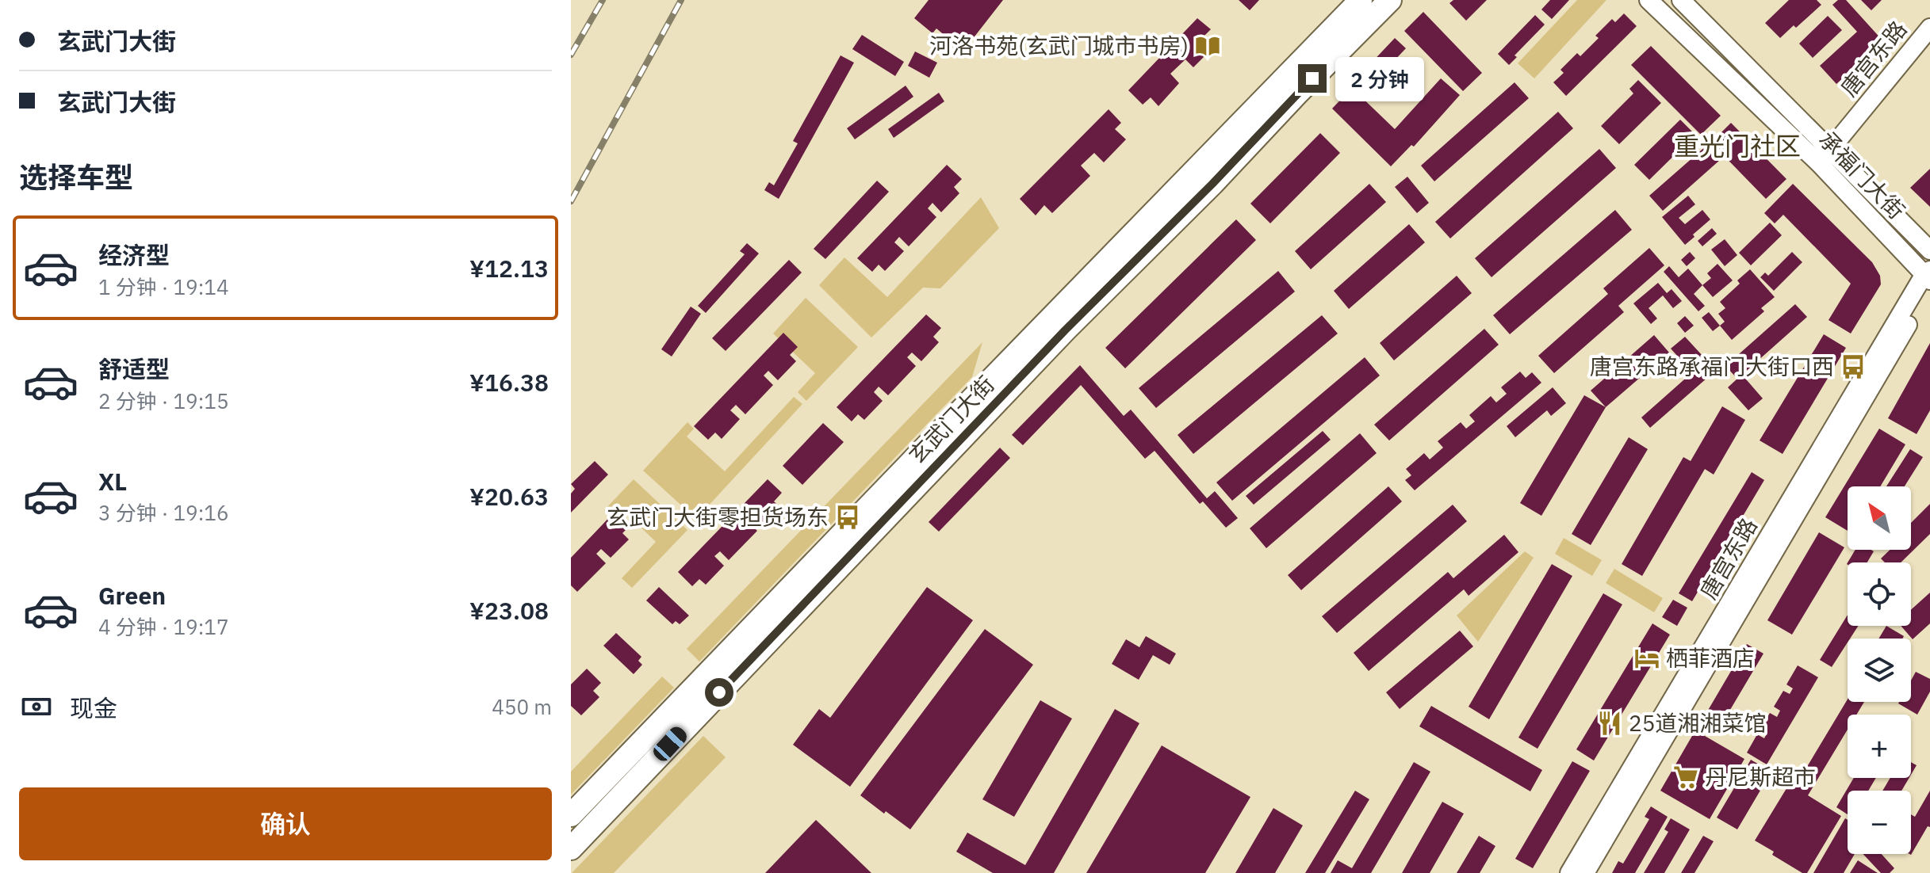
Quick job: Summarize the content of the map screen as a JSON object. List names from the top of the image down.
{
  "streets": {
    "main road": ["玄武门大街"],
    "street": ["唐宫东路", "承福门大街"]
  },
  "crossings": [
    ["唐宫东路", "承福门大街"]
  ],
  "districts": ["重光门社区"],
  "places": {
    "library": ["河洛书苑(玄武门城市书房)"],
    "bus stop": ["唐宫东路承福门大街口西", "玄武门大街零担货场东"],
    "hotel": ["栖菲酒店"],
    "restaurant": ["25道湘湘菜馆"],
    "supermarket": ["丹尼斯超市"]
  },
  "north": "top left",
  "page": {
    "banner": ["玄武门大街", "玄武门大街"],
    "bubble": "2 分钟",
    "heading": "选择车型",
    "list": [
      {
        "name": "经济型",
        "note": "1 分钟 · 19:14",
        "value": "¥12.13"
      },
      {
        "name": "舒适型",
        "note": "2 分钟 · 19:15",
        "value": "¥16.38"
      },
      {
        "name": "XL",
        "note": "3 分钟 · 19:16",
        "value": "¥20.63"
      },
      {
        "name": "Green",
        "note": "4 分钟 · 19:17",
        "value": "¥23.08"
      }
    ],
    "map_buttons": ["+", "−"],
    "pay": ["现金", "450 m"],
    "buttons": "确认"
  }
}
